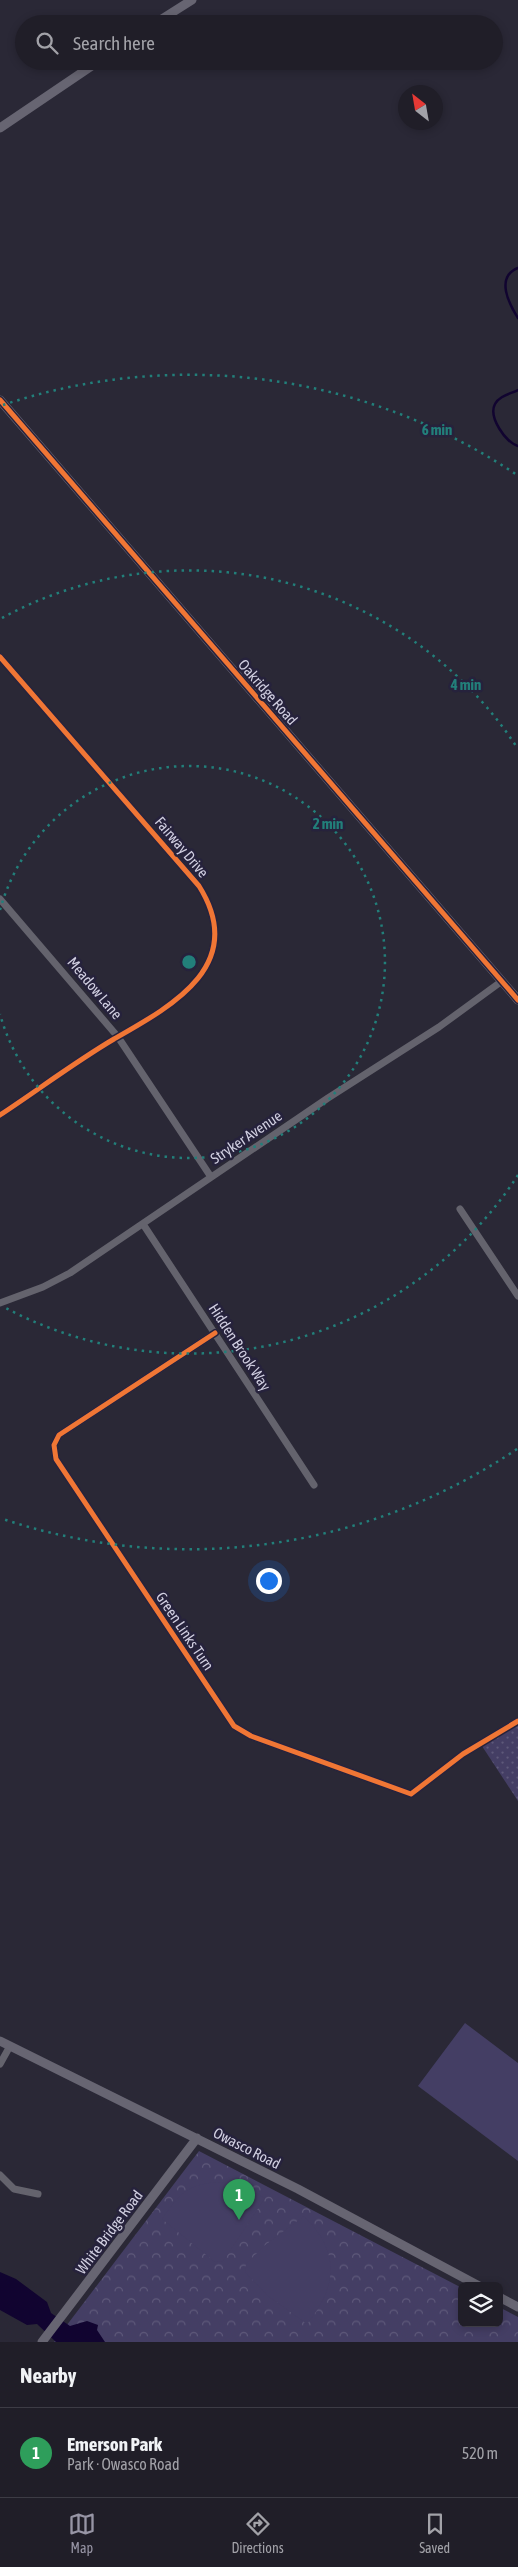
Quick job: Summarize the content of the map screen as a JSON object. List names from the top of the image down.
{
  "streets": {
    "street": [
      "Oakridge Road",
      "Fairway Drive",
      "Meadow Lane",
      "Stryker Avenue",
      "Hidden Brook Way",
      "Green Links Turn",
      "Owasco Road",
      "White Bridge Road"
    ]
  },
  "crossings": [
    ["Oakridge Road", "Stryker Avenue"],
    ["Fairway Drive", "Meadow Lane"],
    ["Meadow Lane", "Stryker Avenue"],
    ["Stryker Avenue", "Hidden Brook Way"],
    ["Hidden Brook Way", "Green Links Turn"],
    ["Owasco Road", "White Bridge Road"]
  ],
  "north": "top left",
  "page": {
    "search": "Search here",
    "pins": "1",
    "heading": "Nearby",
    "list": [
      {
        "mark": "1",
        "name": "Emerson Park",
        "note": "Park · Owasco Road",
        "value": "520 m"
      }
    ],
    "nav": ["Map", "Directions", "Saved"]
  },
  "rings": ["6 min", "4 min", "2 min"]
}
